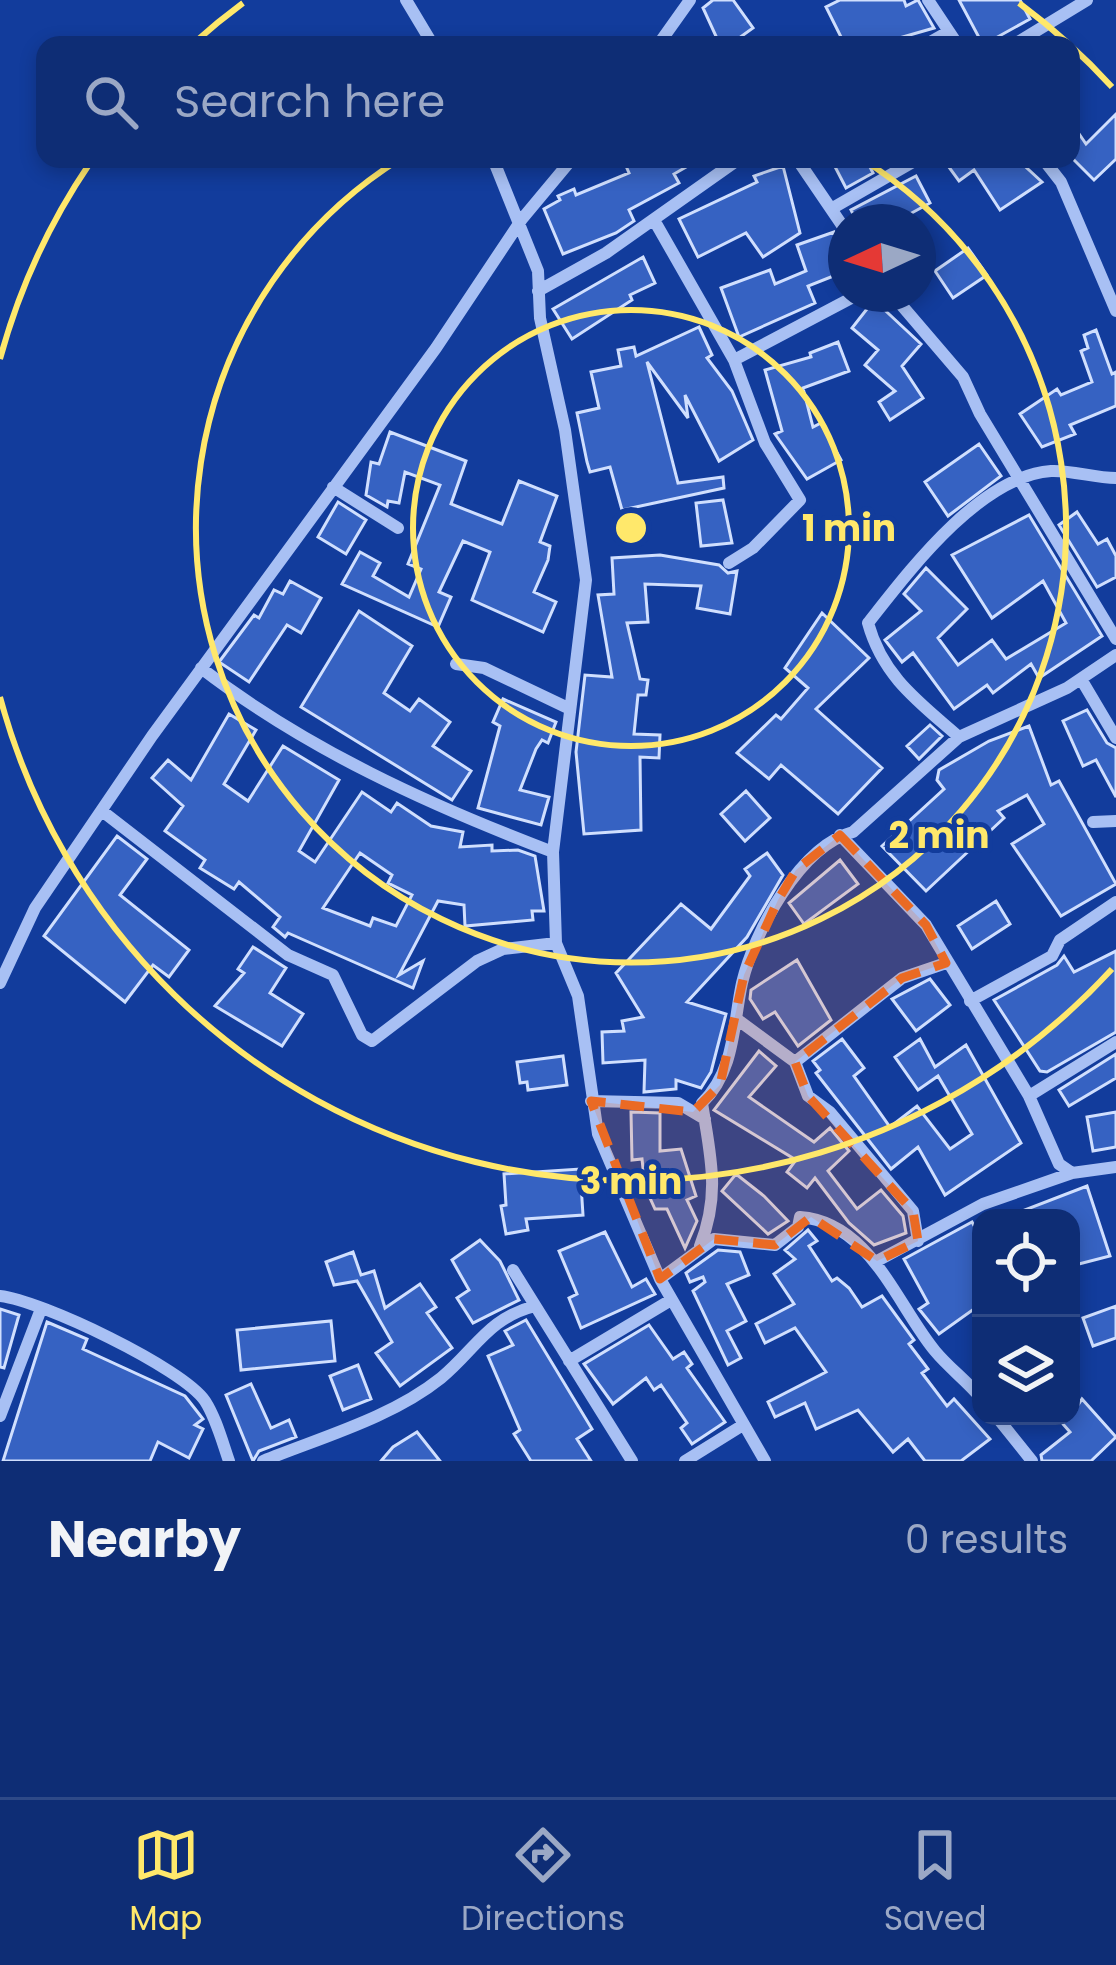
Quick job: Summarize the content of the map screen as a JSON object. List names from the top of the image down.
{
  "north": "left",
  "page": {
    "search": "Search here",
    "heading": ["Nearby", "0 results"],
    "nav": ["Map", "Directions", "Saved"]
  },
  "rings": ["1 min", "2 min", "3 min"]
}
